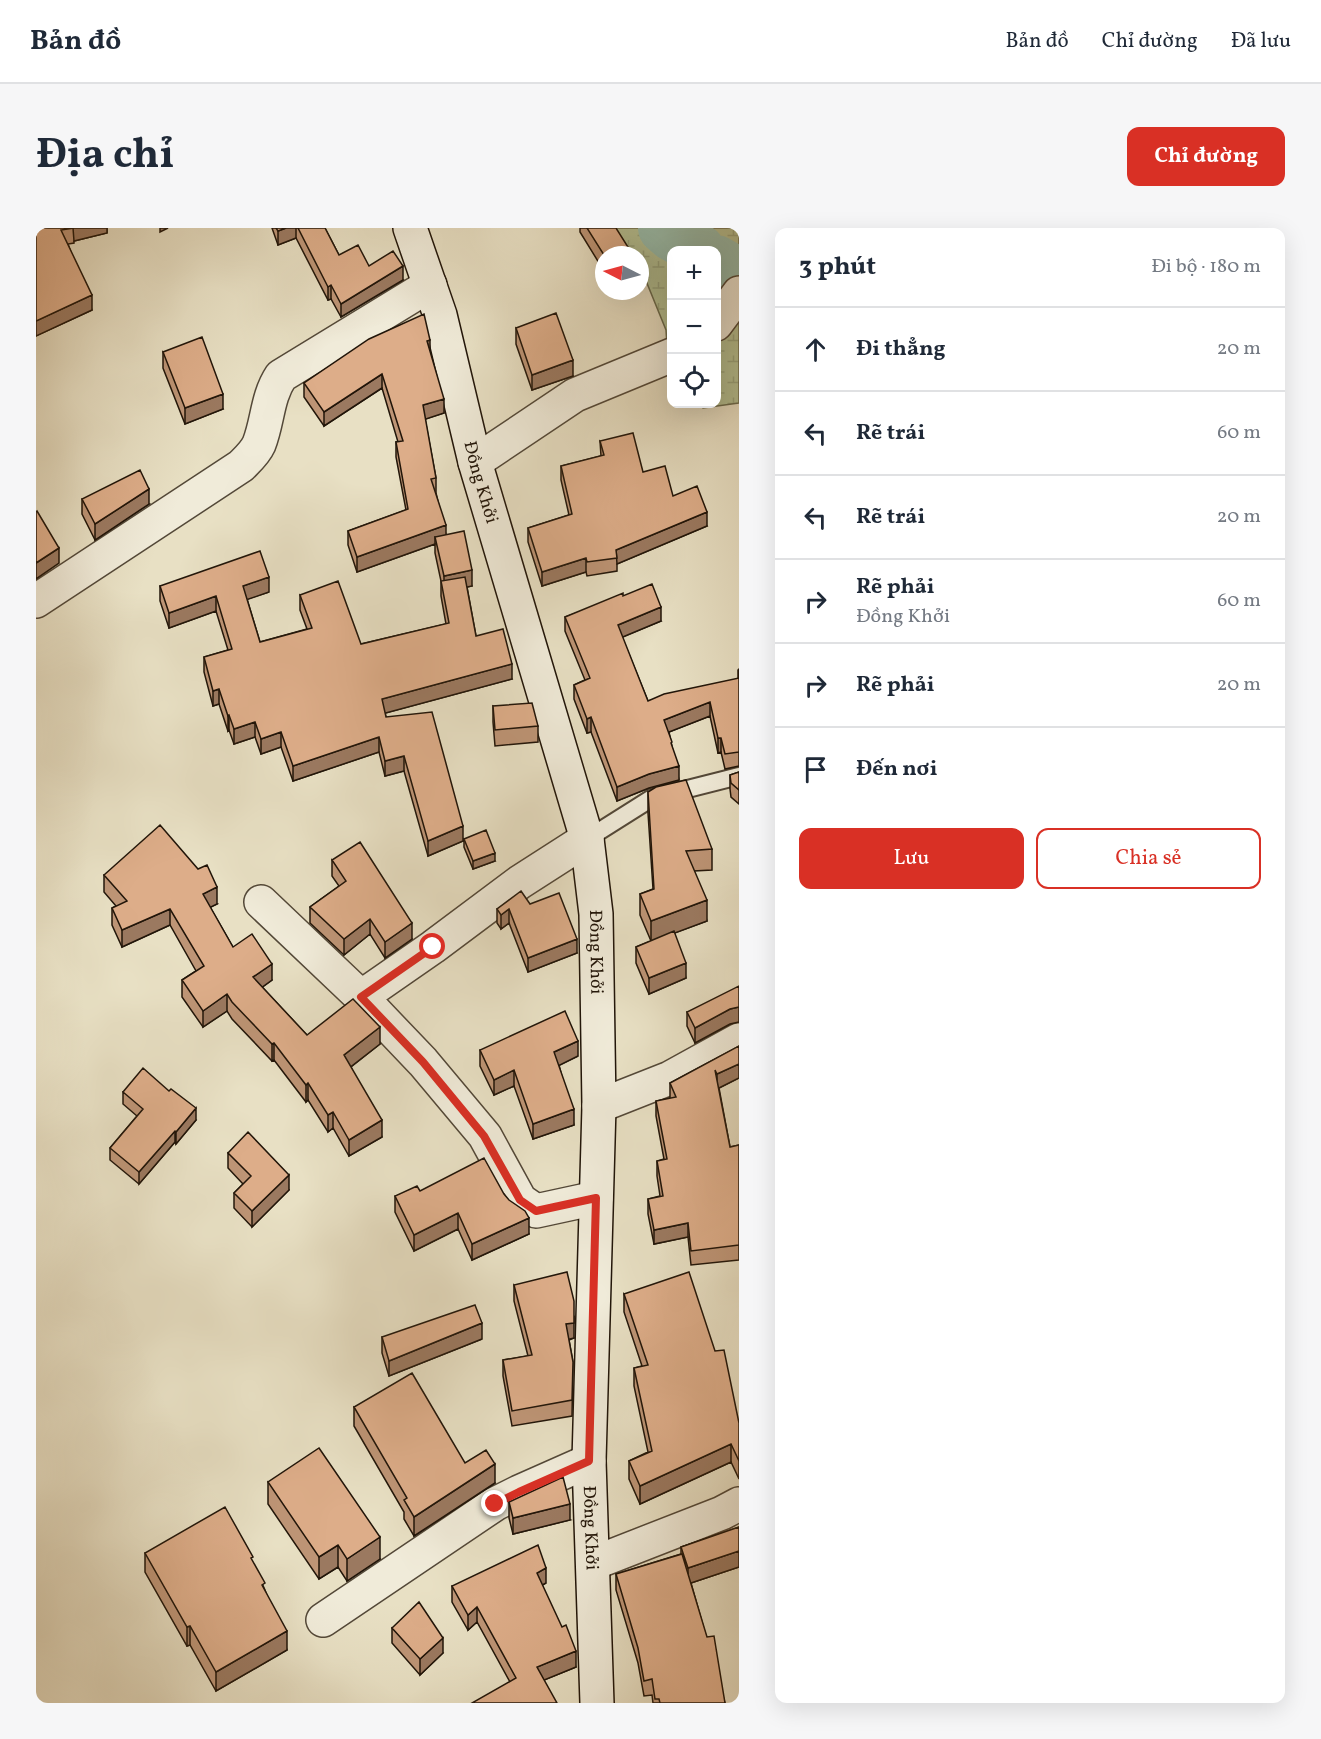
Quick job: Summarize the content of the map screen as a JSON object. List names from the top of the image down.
{
  "streets": {
    "street": ["Đồng Khởi"]
  },
  "north": "left",
  "page": {
    "header": "Bản đồ",
    "nav": ["Bản đồ", "Chỉ đường", "Đã lưu"],
    "title": "Địa chỉ",
    "buttons": [
      "Chỉ đường",
      ["Lưu", "Chia sẻ"]
    ],
    "heading": ["3 phút", "Đi bộ · 180 m"],
    "map_buttons": ["+", "−"],
    "list": [
      ["Đi thẳng", "20 m"],
      ["Rẽ trái", "60 m"],
      ["Rẽ trái", "20 m"],
      ["Rẽ phải", "Đồng Khởi", "60 m"],
      ["Rẽ phải", "20 m"],
      "Đến nơi"
    ]
  }
}
